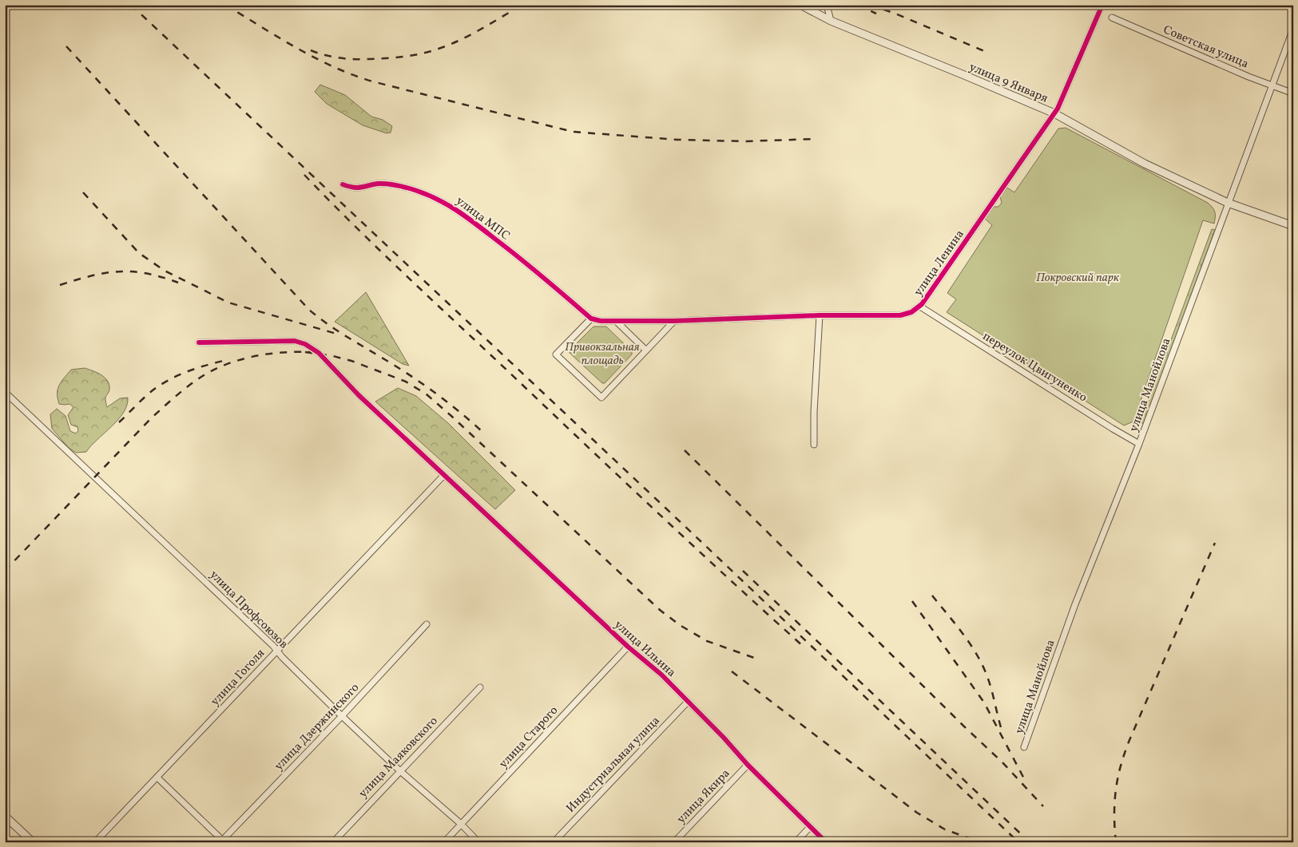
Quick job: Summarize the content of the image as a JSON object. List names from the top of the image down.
{
  "streets": {
    "street": [
      "Советская улица",
      "улица 9 Января",
      "улица МПС",
      "улица Ленина",
      "переулок Цвигуненко",
      "улица Манойлова",
      "улица Профсоюзов",
      "улица Ильина",
      "улица Гоголя",
      "улица Дзержинского",
      "улица Старого",
      "улица Маяковского",
      "Индустриальная улица",
      "улица Якира"
    ]
  },
  "crossings": [
    ["Советская улица", "улица Манойлова"],
    ["улица 9 Января", "улица Ленина"],
    ["улица 9 Января", "улица Манойлова"],
    ["улица МПС", "улица Ленина"],
    ["улица Ленина", "переулок Цвигуненко"],
    ["переулок Цвигуненко", "улица Манойлова"],
    ["улица Профсоюзов", "улица Гоголя"],
    ["улица Профсоюзов", "улица Дзержинского"],
    ["улица Профсоюзов", "улица Старого"],
    ["улица Профсоюзов", "улица Маяковского"],
    ["улица Ильина", "улица Гоголя"],
    ["улица Ильина", "улица Старого"],
    ["улица Ильина", "Индустриальная улица"],
    ["улица Ильина", "улица Якира"]
  ],
  "parks": ["Покровский парк", "Привокзальная площадь"]
}
